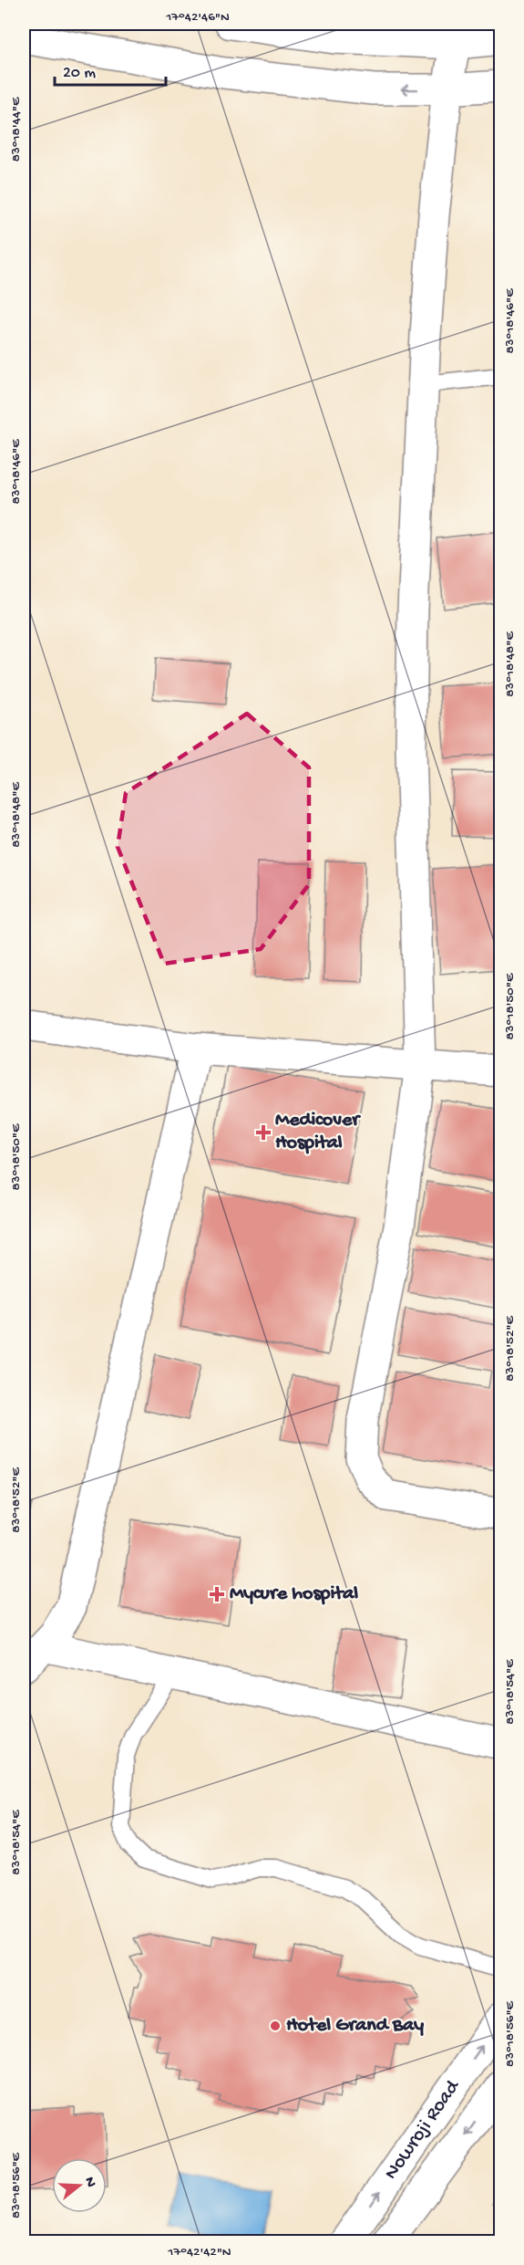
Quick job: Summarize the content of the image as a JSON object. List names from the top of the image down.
{
  "streets": {
    "street": ["Nowroji Road"]
  },
  "places": {
    "health": ["Medicover Hospital", "Mycure hospital"],
    "other": ["Hotel Grand Bay"]
  },
  "scale_bar": "20 m",
  "north": "right",
  "coordinates": [
    "17°42'46\"N",
    "83°18'44\"E",
    "83°18'46\"E",
    "83°18'48\"E",
    "83°18'50\"E",
    "83°18'52\"E",
    "83°18'54\"E",
    "83°18'56\"E",
    "17°42'42\"N"
  ]
}
